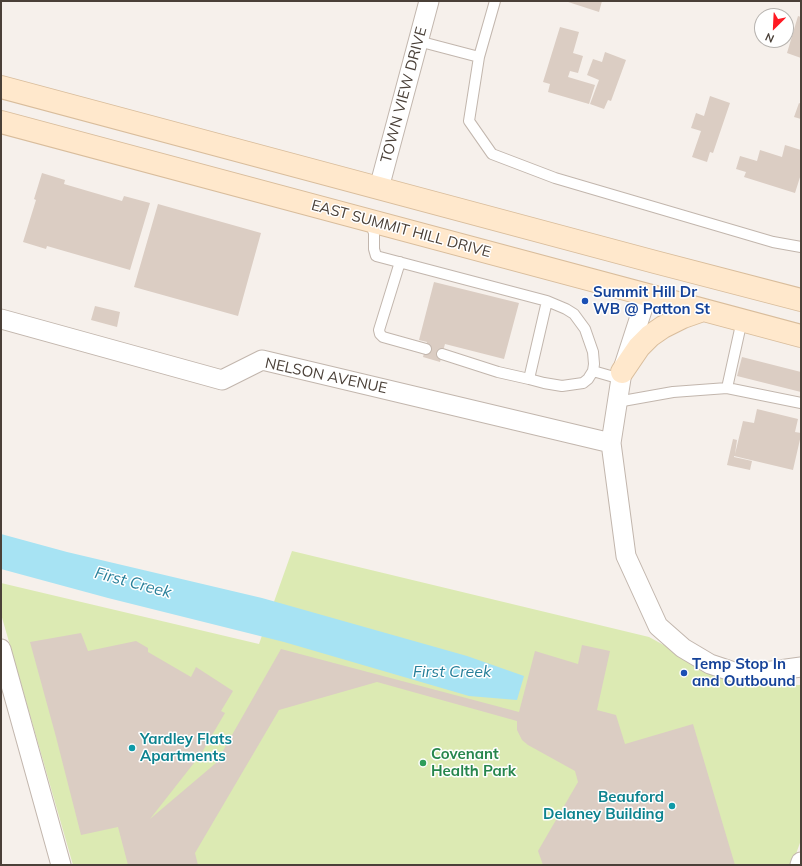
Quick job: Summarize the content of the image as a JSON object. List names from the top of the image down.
{
  "streets": {
    "main road": ["EAST SUMMIT HILL DRIVE"],
    "street": ["TOWN VIEW DRIVE", "NELSON AVENUE"]
  },
  "water": ["First Creek"],
  "places": [
    "Summit Hill Dr WB @ Patton St",
    "Temp Stop In and Outbound",
    "Yardley Flats Apartments",
    "Covenant Health Park",
    "Beauford Delaney Building"
  ],
  "north": "bottom left"
}
